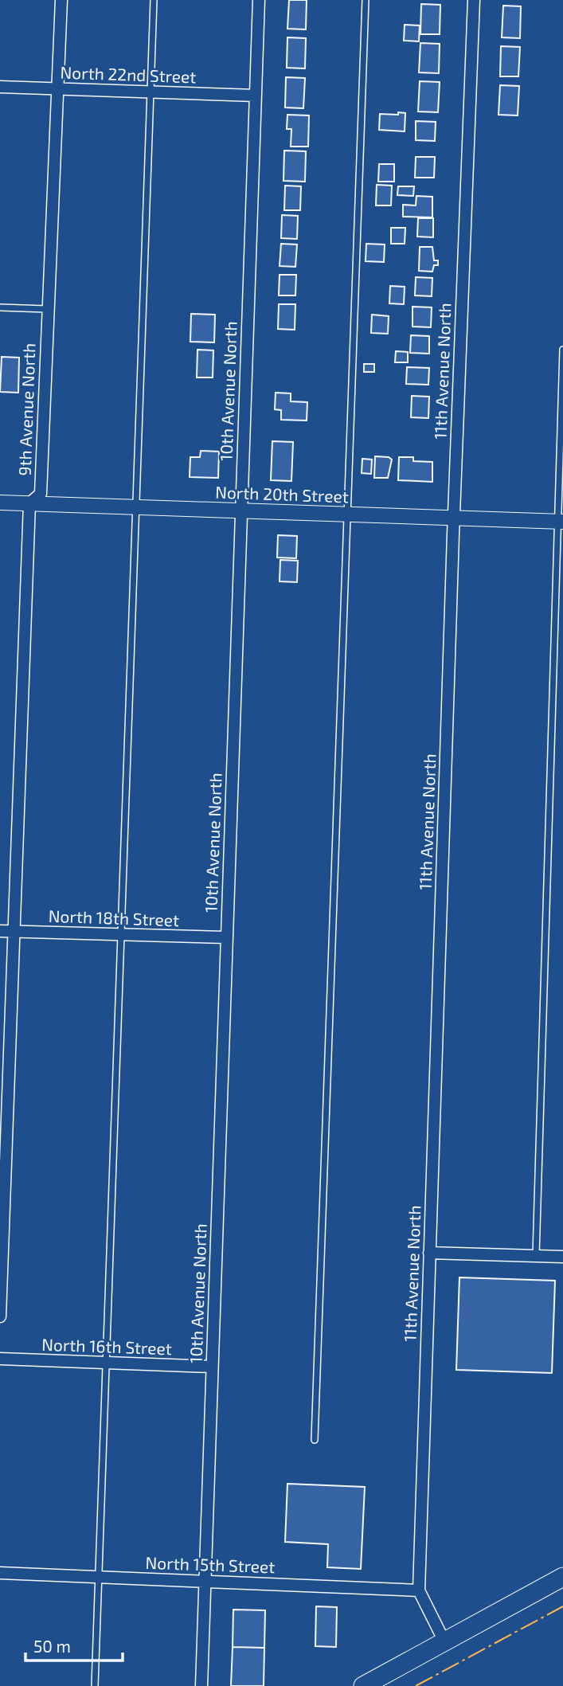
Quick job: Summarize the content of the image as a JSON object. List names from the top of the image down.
{
  "streets": {
    "street": [
      "North 22nd Street",
      "11th Avenue North",
      "10th Avenue North",
      "9th Avenue North",
      "North 20th Street",
      "North 18th Street",
      "North 16th Street",
      "North 15th Street"
    ]
  },
  "crossings": [
    ["North 22nd Street", "10th Avenue North"],
    ["North 22nd Street", "9th Avenue North"],
    ["11th Avenue North", "North 20th Street"],
    ["11th Avenue North", "North 15th Street"],
    ["10th Avenue North", "North 20th Street"],
    ["10th Avenue North", "North 18th Street"],
    ["10th Avenue North", "North 16th Street"],
    ["10th Avenue North", "North 15th Street"],
    ["9th Avenue North", "North 20th Street"],
    ["9th Avenue North", "North 18th Street"]
  ],
  "scale_bar": "50 m"
}
